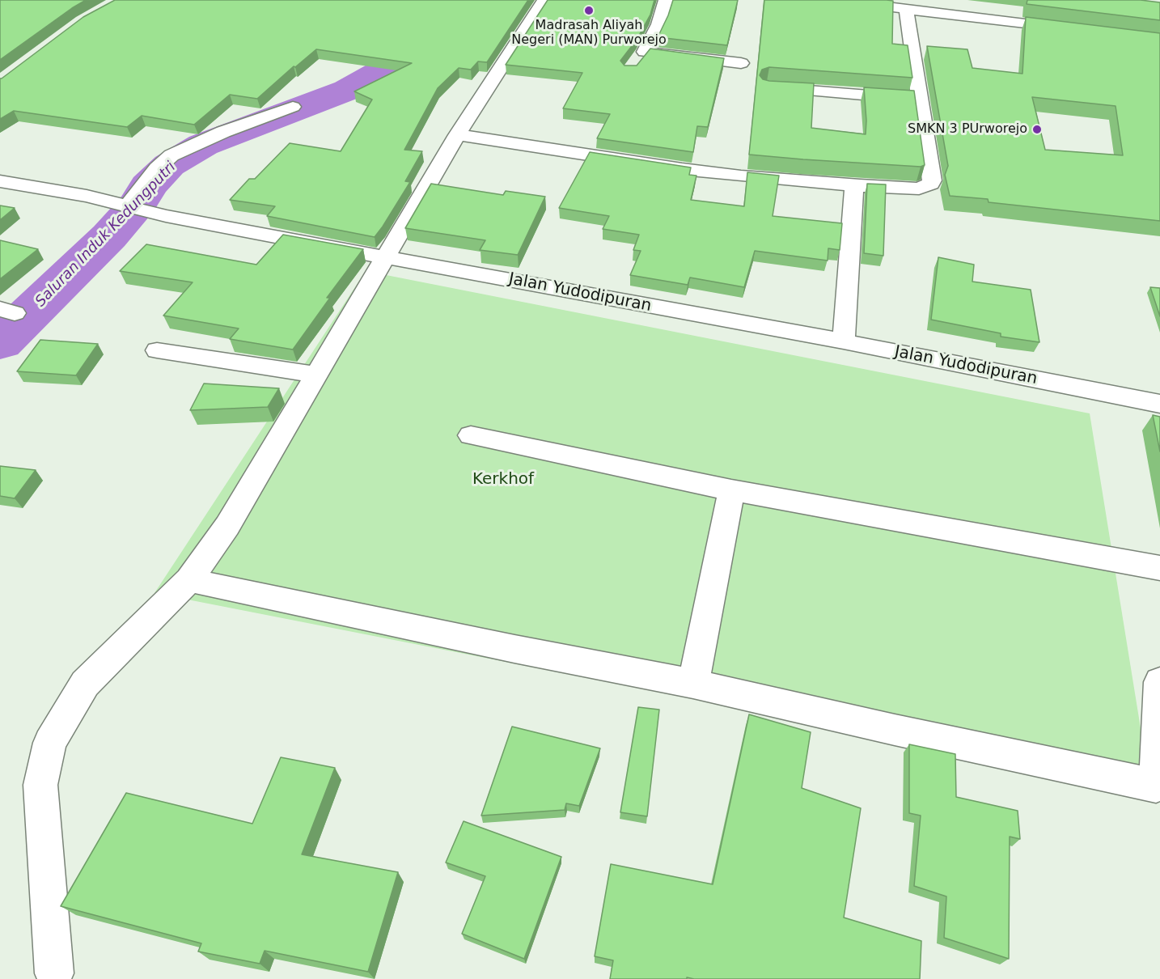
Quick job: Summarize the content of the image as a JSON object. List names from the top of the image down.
{
  "streets": {
    "street": ["Jalan Yudodipuran"]
  },
  "water": ["Saluran Induk Kedungputri"],
  "parks": ["Kerkhof"],
  "places": ["Madrasah Aliyah Negeri (MAN) Purworejo", "SMKN 3 PUrworejo"]
}
